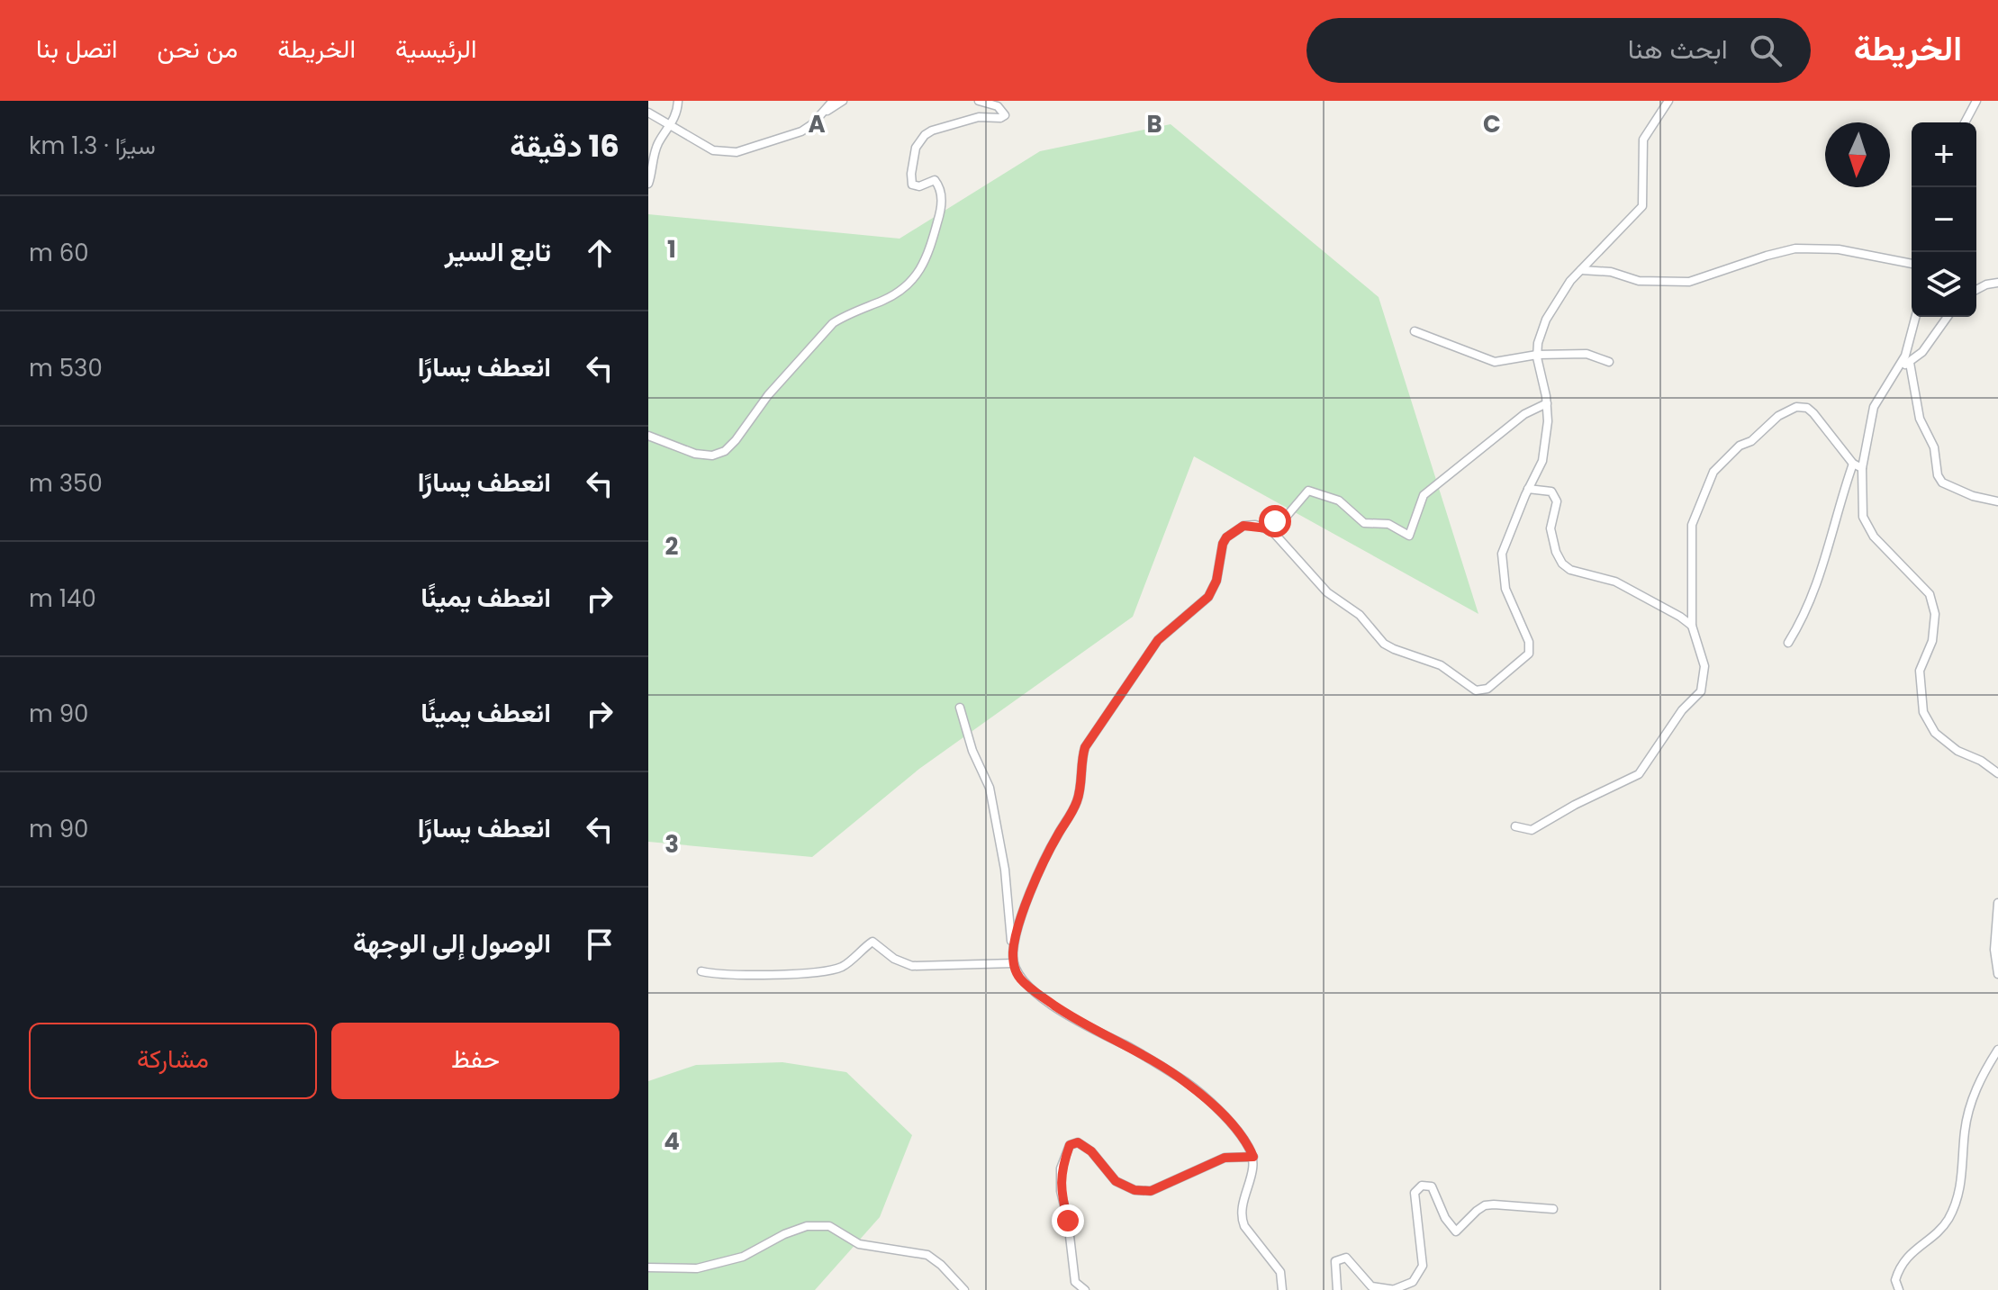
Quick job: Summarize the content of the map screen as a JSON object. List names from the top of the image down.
{
  "north": "bottom",
  "page": {
    "header": "الخريطة",
    "search": "ابحث هنا",
    "nav": [
      "الرئيسية",
      "الخريطة",
      "من نحن",
      "اتصل بنا"
    ],
    "heading": ["16 دقيقة", "سيرًا · 1.3 km"],
    "map_buttons": ["+", "−"],
    "list": [
      ["تابع السير", "60 m"],
      ["انعطف يسارًا", "530 m"],
      ["انعطف يسارًا", "350 m"],
      ["انعطف يمينًا", "140 m"],
      ["انعطف يمينًا", "90 m"],
      ["انعطف يسارًا", "90 m"],
      "الوصول إلى الوجهة"
    ],
    "buttons": ["حفظ", "مشاركة"]
  },
  "grid": {
    "columns": ["A", "B", "C"],
    "rows": [
      "1",
      "2",
      "3",
      "4"
    ]
  }
}
